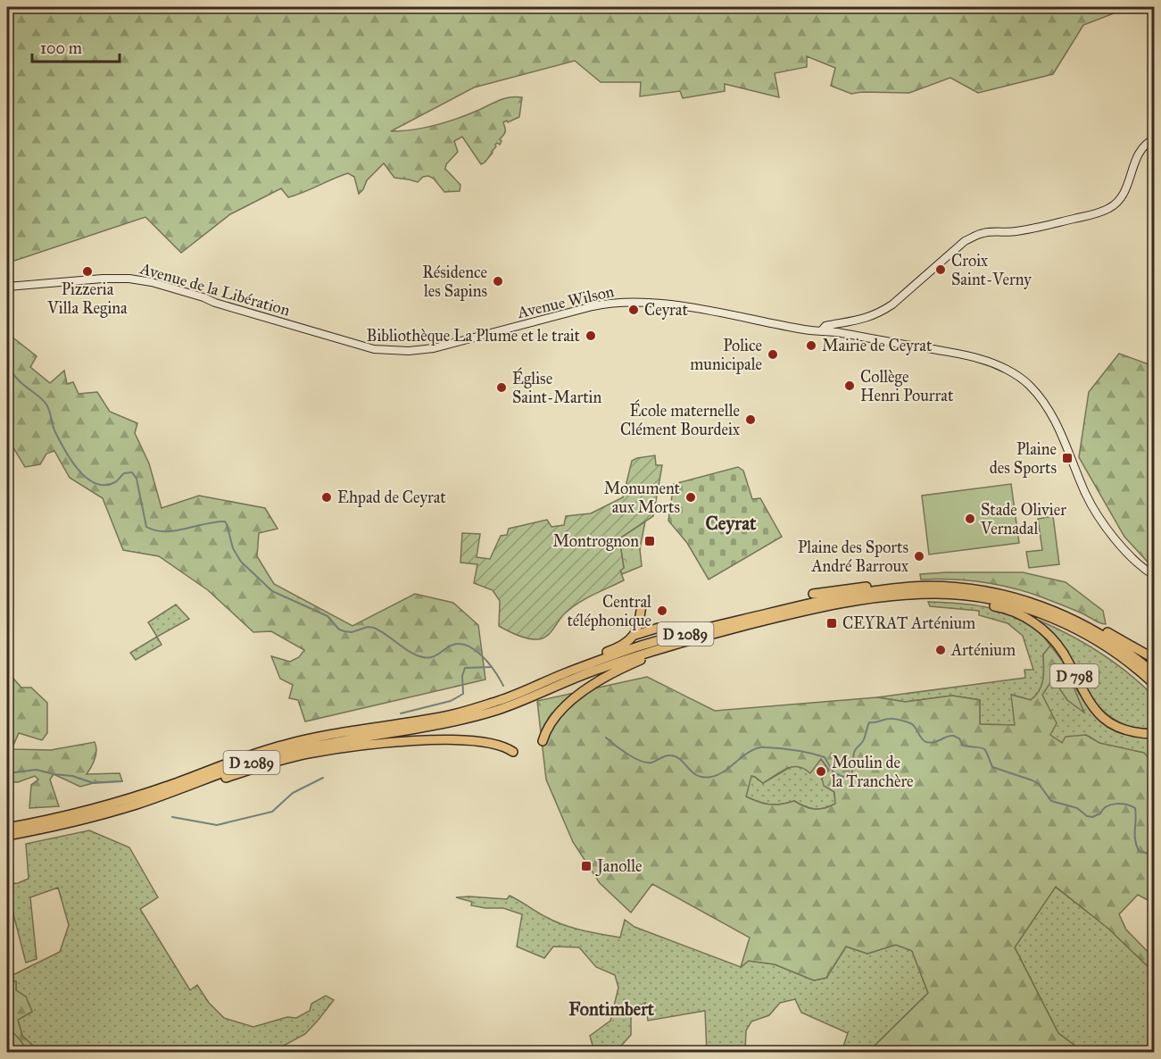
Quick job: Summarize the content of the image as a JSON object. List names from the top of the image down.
{
  "streets": {
    "highway": ["D 2089", "D 798"],
    "main road": ["Avenue de la Libération", "Avenue Wilson"]
  },
  "crossings": [
    ["Avenue de la Libération", "Avenue Wilson"],
    ["D 2089", "D 798"]
  ],
  "districts": ["Ceyrat", "Fontimbert"],
  "places": {
    "other": [
      "Croix Saint-Verny",
      "Pizzeria Villa Regina",
      "Résidence les Sapins",
      "Ceyrat",
      "Bibliothèque La Plume et le trait",
      "Mairie de Ceyrat",
      "Police municipale",
      "Collège Henri Pourrat",
      "Église Saint-Martin",
      "École maternelle Clément Bourdeix",
      "Ehpad de Ceyrat",
      "Monument aux Morts",
      "Stade Olivier Vernadal",
      "Plaine des Sports André Barroux",
      "Central téléphonique",
      "Arténium",
      "Moulin de la Tranchère"
    ],
    "transit": [
      "Plaine des Sports",
      "Montrognon",
      "CEYRAT Arténium",
      "Janolle"
    ]
  },
  "scale_bar": "100 m"
}
